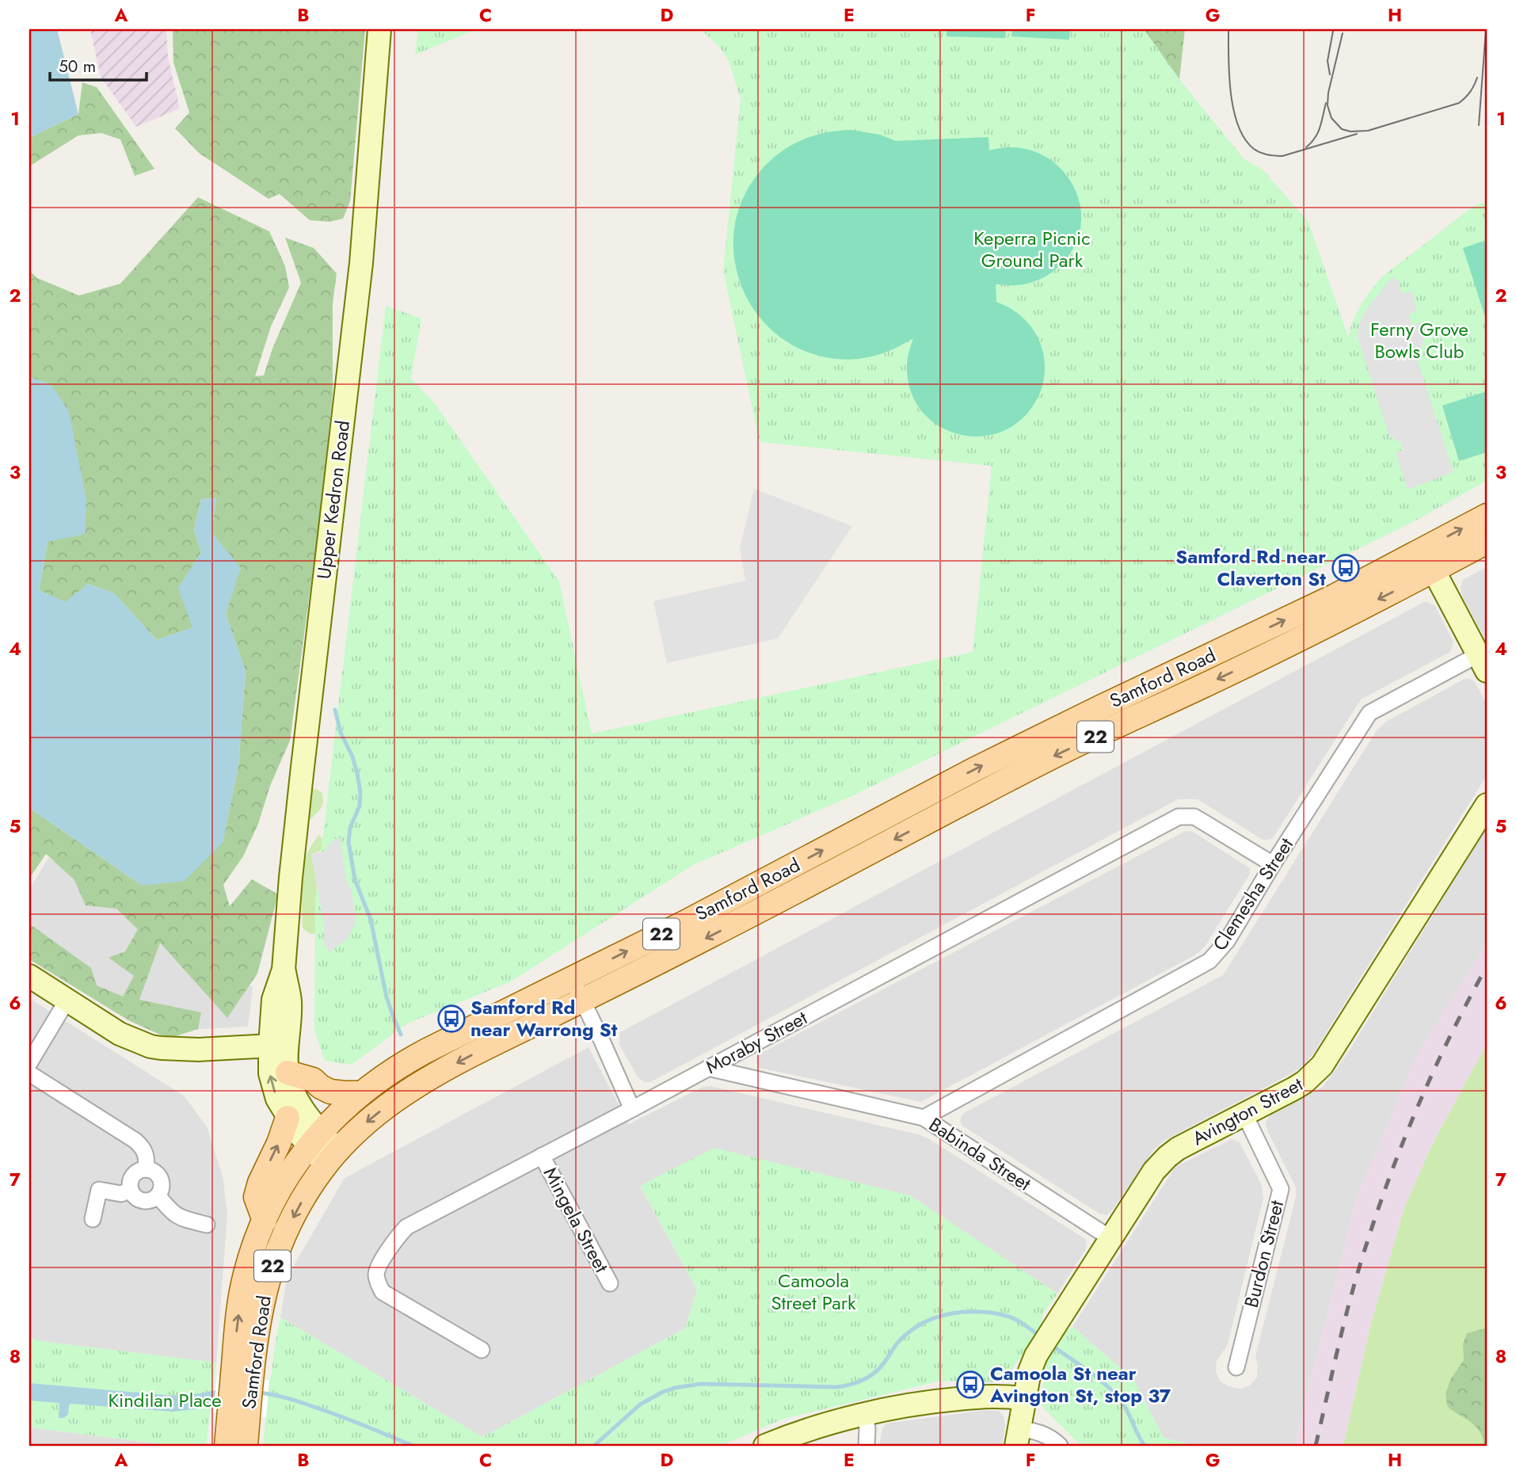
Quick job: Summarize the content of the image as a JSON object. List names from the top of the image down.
{
  "streets": {
    "main road": ["Samford Road", "22"],
    "street": [
      "Upper Kedron Road",
      "Clemesha Street",
      "Moraby Street",
      "Avington Street",
      "Babinda Street",
      "Mingela Street",
      "Burdon Street"
    ]
  },
  "crossings": [
    ["Upper Kedron Road", "Samford Road"],
    ["Clemesha Street", "Moraby Street"],
    ["Clemesha Street", "Babinda Street"],
    ["Moraby Street", "Babinda Street"],
    ["Moraby Street", "Mingela Street"],
    ["Avington Street", "Babinda Street"],
    ["Avington Street", "Burdon Street"]
  ],
  "parks": [
    "Keperra Picnic Ground Park",
    "Ferny Grove Bowls Club",
    "Camoola Street Park",
    "Kindilan Place"
  ],
  "places": {
    "bus stop": ["Samford Rd near Claverton St", "Samford Rd near Warrong St", "Camoola St near Avington St, stop 37"]
  },
  "scale_bar": "50 m",
  "grid": {
    "columns": [
      "A",
      "B",
      "C",
      "D",
      "E",
      "F",
      "G",
      "H"
    ],
    "rows": [
      "1",
      "2",
      "3",
      "4",
      "5",
      "6",
      "7",
      "8"
    ]
  }
}
